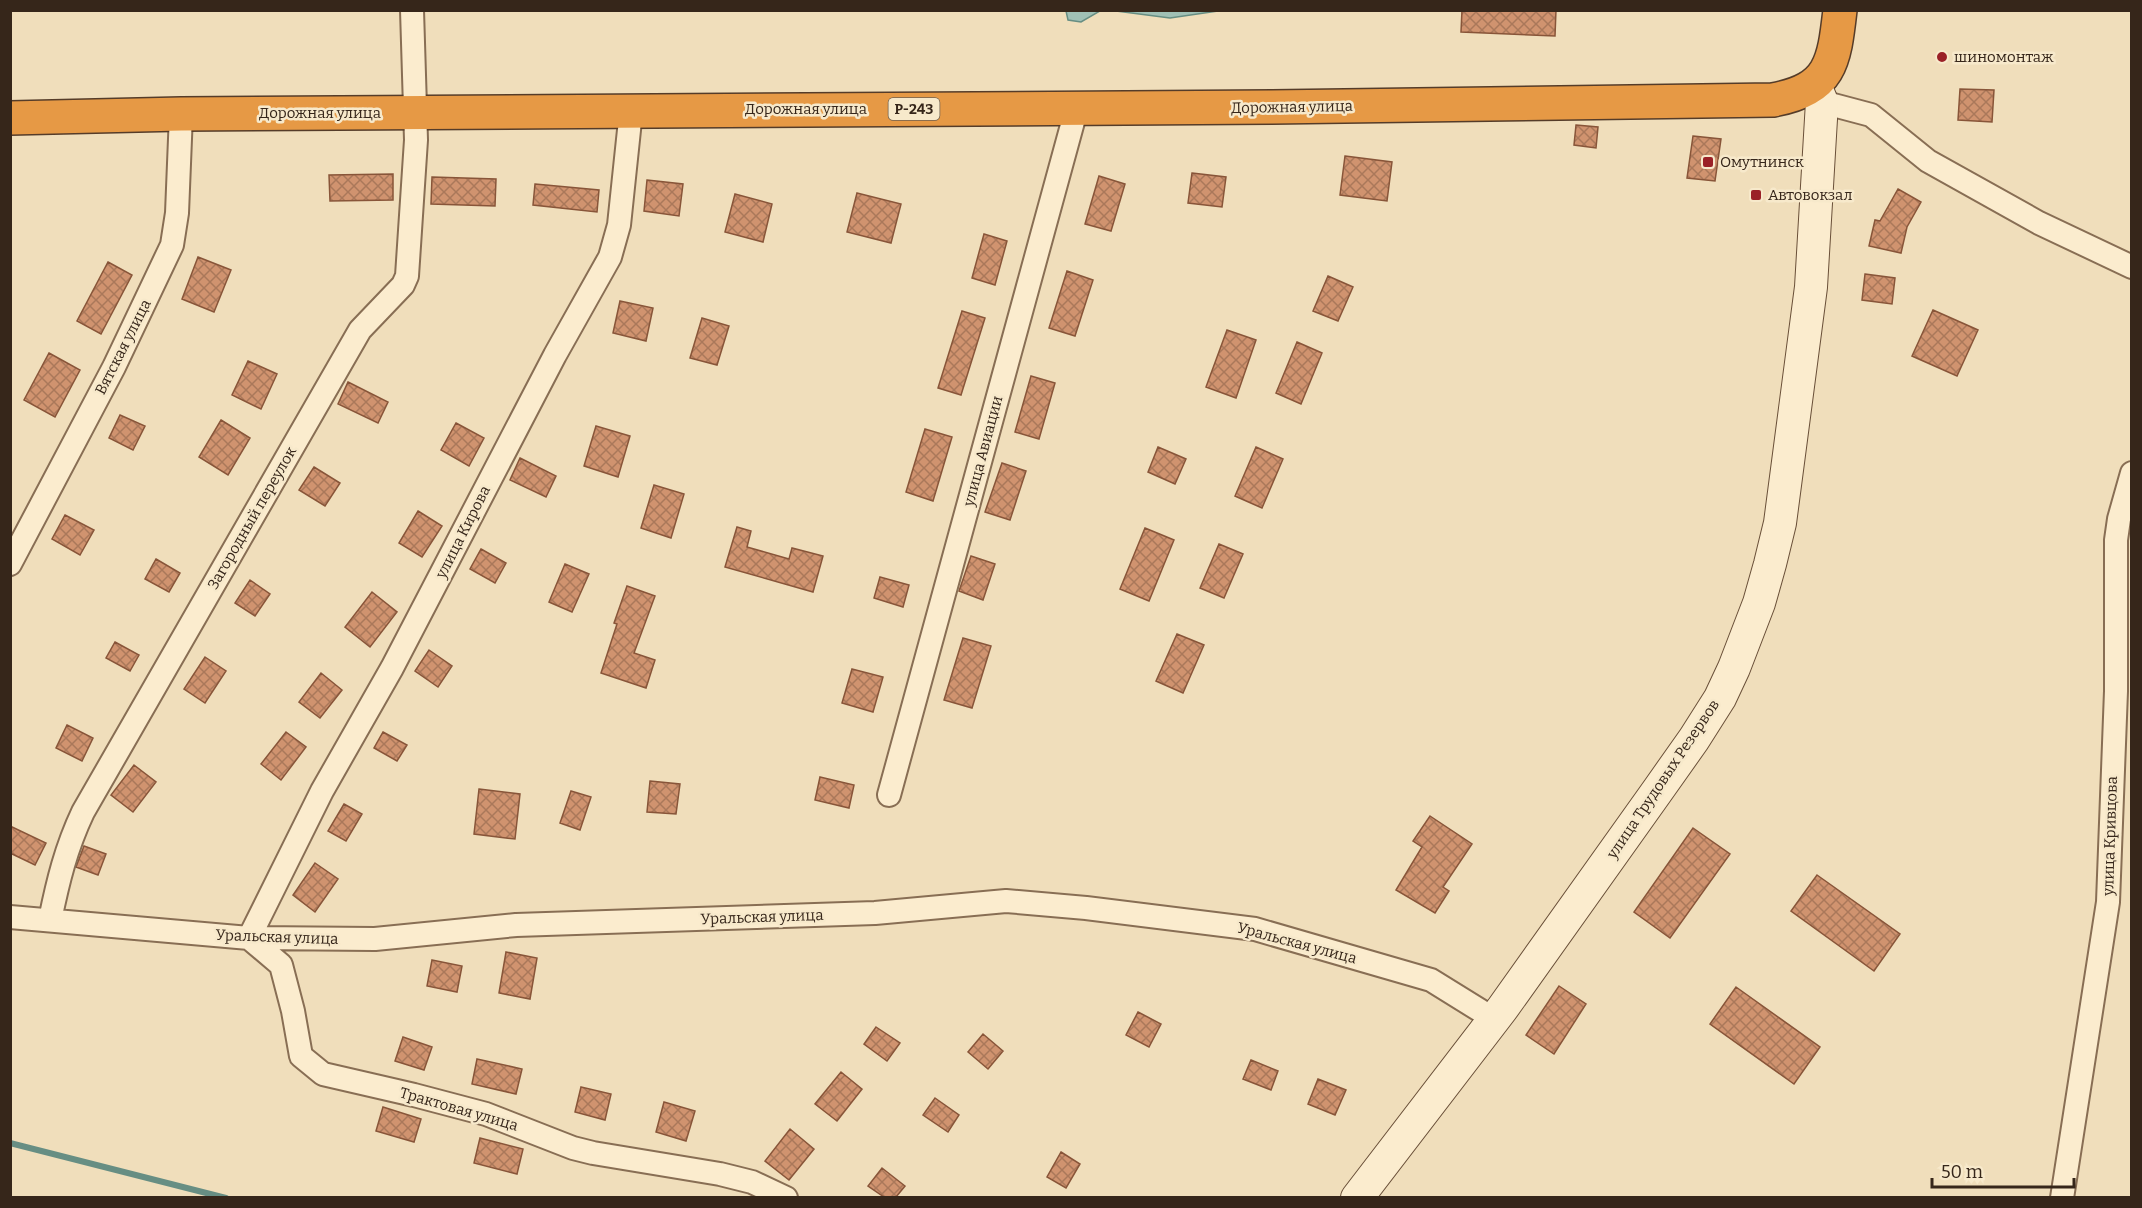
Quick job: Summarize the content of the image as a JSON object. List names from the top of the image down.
{
  "streets": {
    "highway": ["Дорожная улица", "Р-243", "улица Трудовых Резервов"],
    "street": [
      "Вятская улица",
      "улица Авиации",
      "Загородный переулок",
      "улица Кирова",
      "улица Кривцова",
      "Уральская улица",
      "Трактовая улица"
    ]
  },
  "crossings": [
    ["Дорожная улица", "Вятская улица"],
    ["Дорожная улица", "улица Авиации"],
    ["Дорожная улица", "Загородный переулок"],
    ["Дорожная улица", "улица Кирова"],
    ["Дорожная улица", "улица Трудовых Резервов"],
    ["Загородный переулок", "Уральская улица"],
    ["улица Кирова", "Уральская улица"],
    ["улица Кирова", "Трактовая улица"],
    ["улица Трудовых Резервов", "Уральская улица"],
    ["Уральская улица", "Трактовая улица"]
  ],
  "places": {
    "other": ["шиномонтаж"],
    "transit": ["Омутнинск", "Автовокзал"]
  },
  "scale_bar": "50 m"
}
